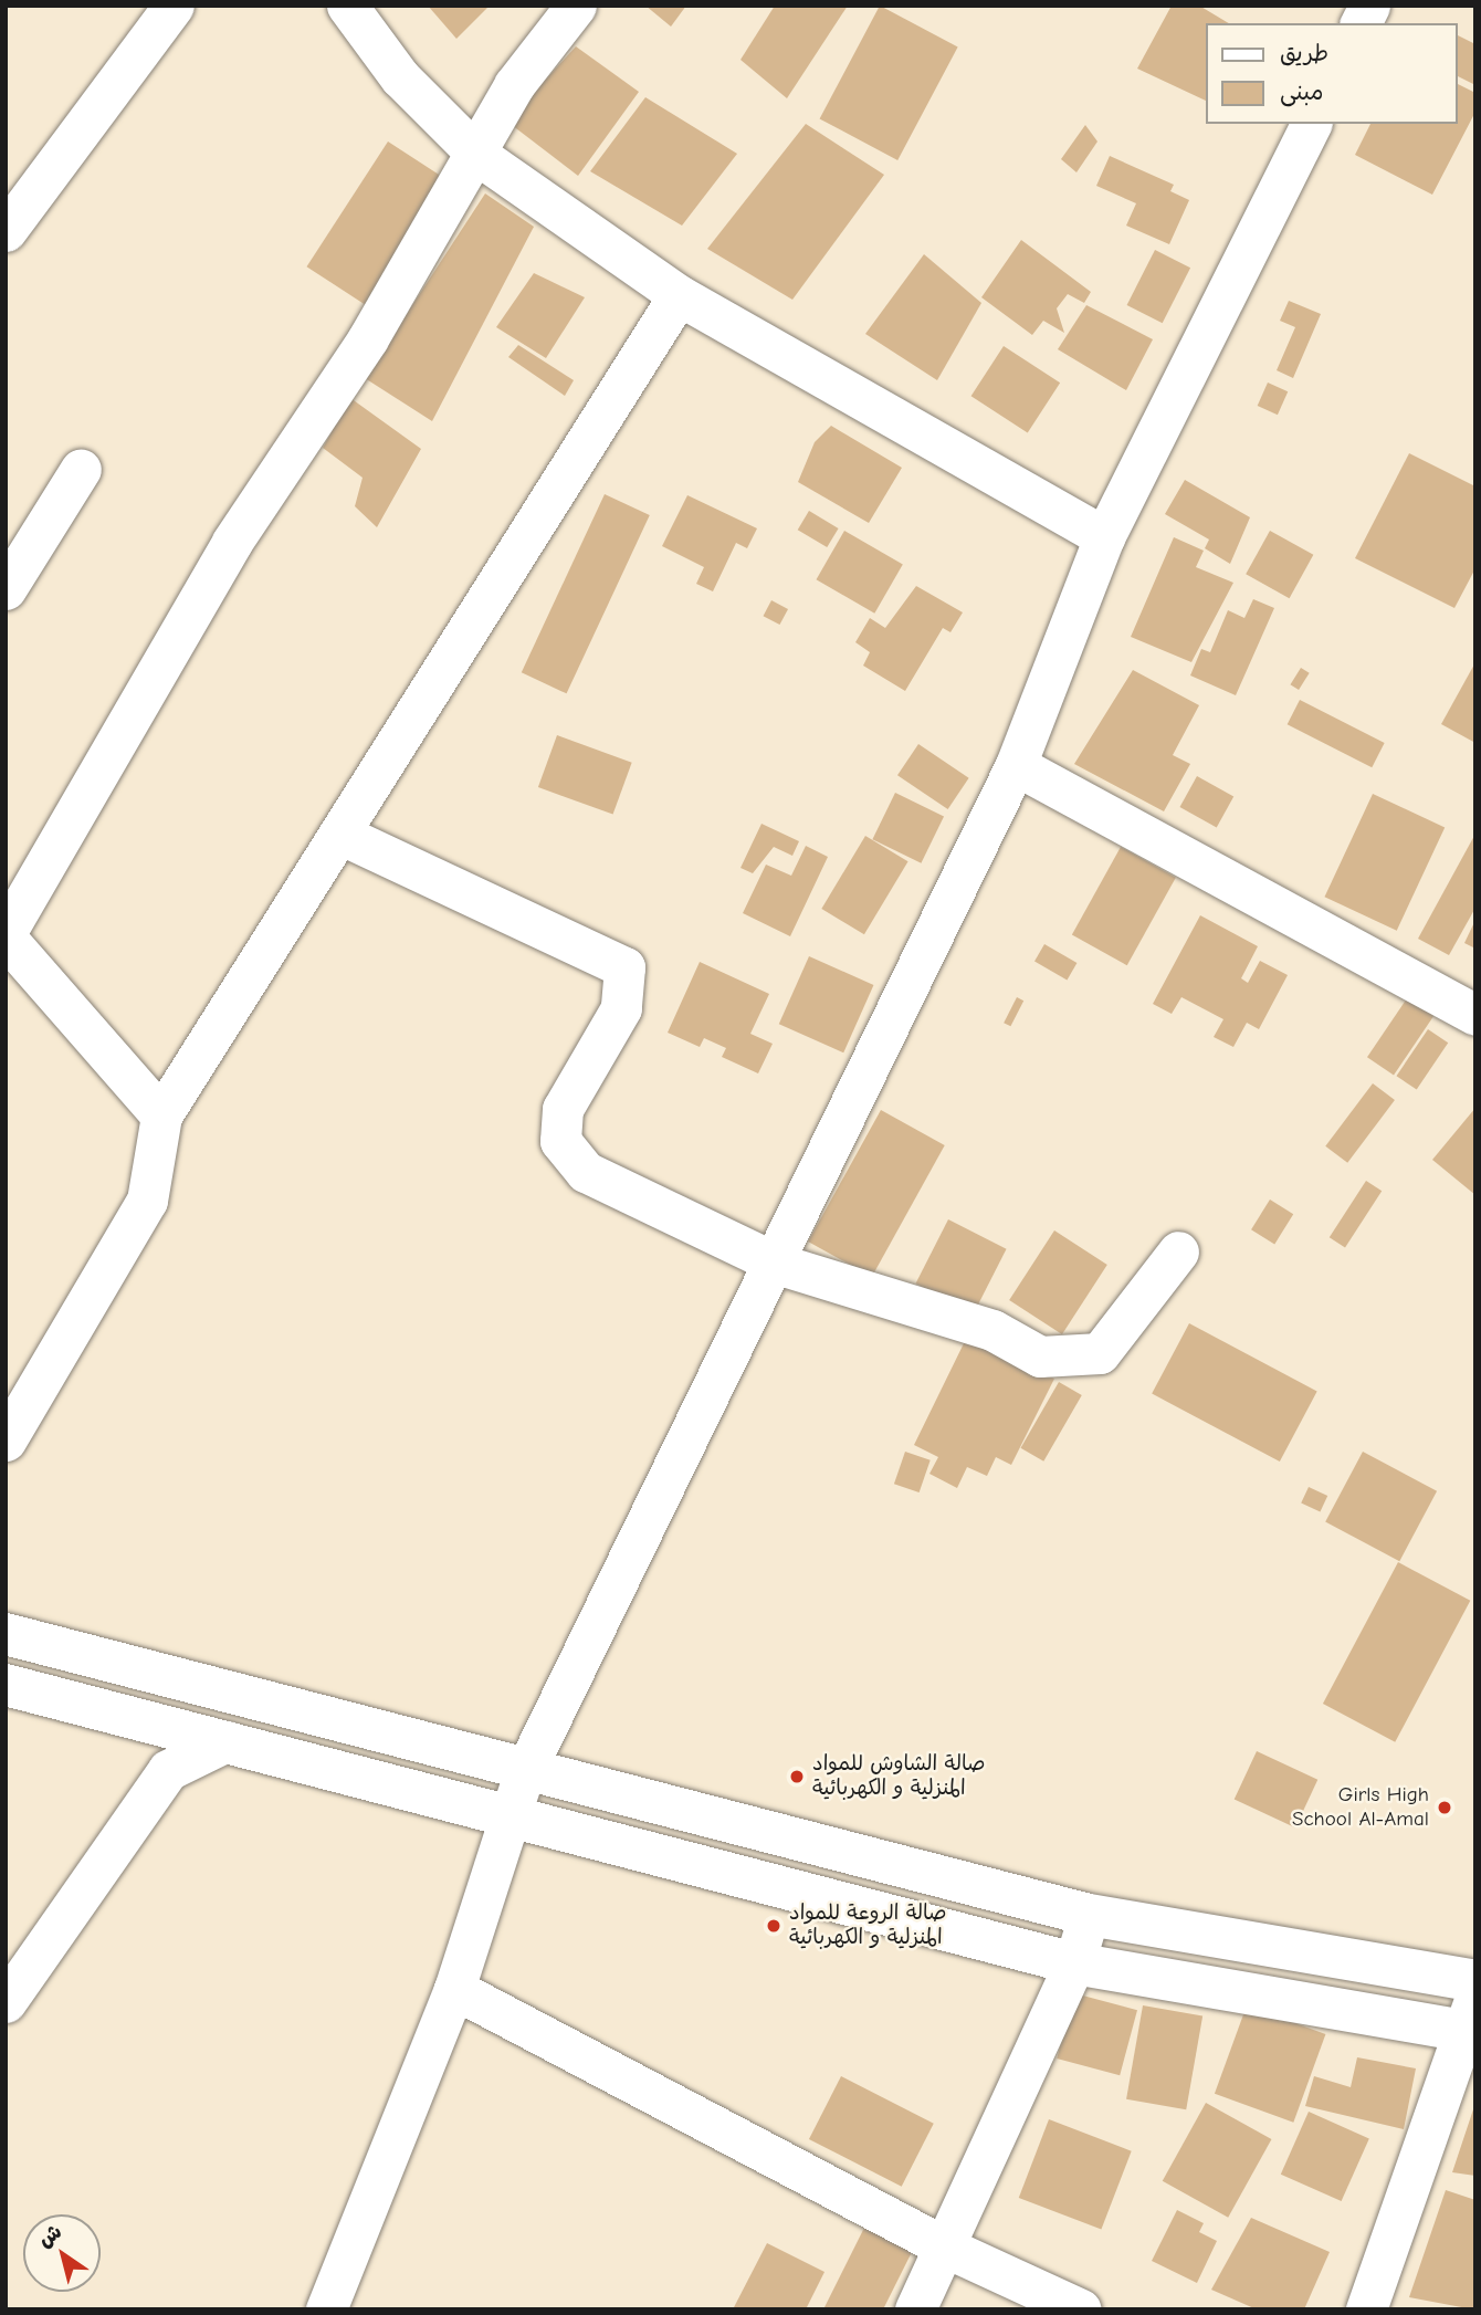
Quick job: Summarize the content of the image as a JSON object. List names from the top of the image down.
{
  "places": ["صالة الشاوش للمواد المنزلية و الكهربائية", "Girls High School Al-Amal", "صالة الروعة للمواد المنزلية و الكهربائية"],
  "legend": ["طريق", "مبنى"],
  "north": "top left"
}
